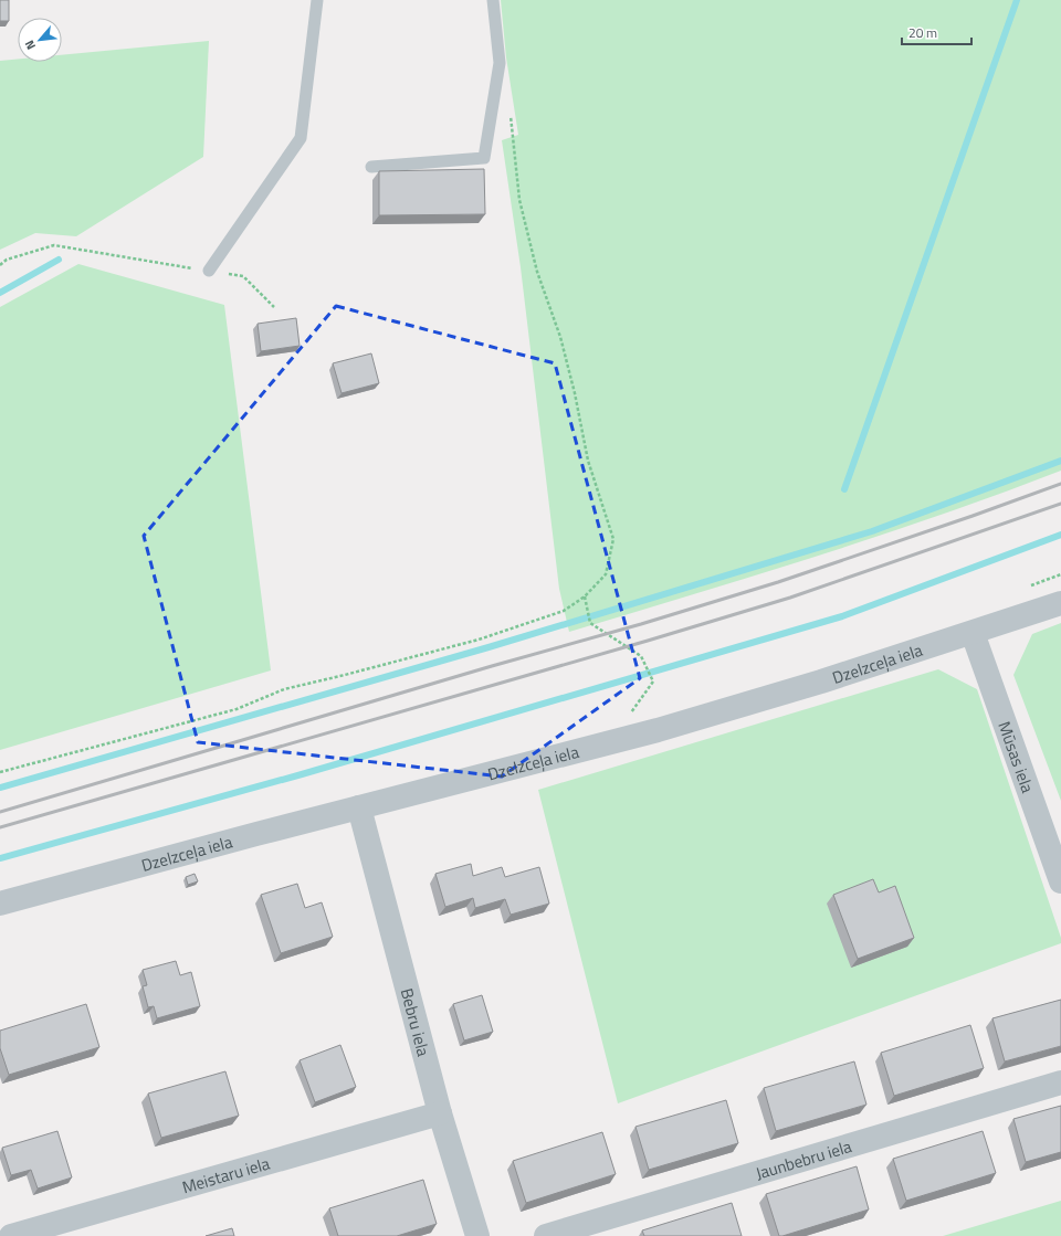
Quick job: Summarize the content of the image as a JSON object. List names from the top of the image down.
{
  "streets": {
    "street": [
      "Dzelzceļa iela",
      "Mūsas iela",
      "Bebru iela",
      "Jaunbebru iela",
      "Meistaru iela"
    ]
  },
  "crossings": [
    ["Dzelzceļa iela", "Mūsas iela"],
    ["Dzelzceļa iela", "Bebru iela"],
    ["Bebru iela", "Meistaru iela"]
  ],
  "scale_bar": "20 m",
  "north": "bottom left"
}
